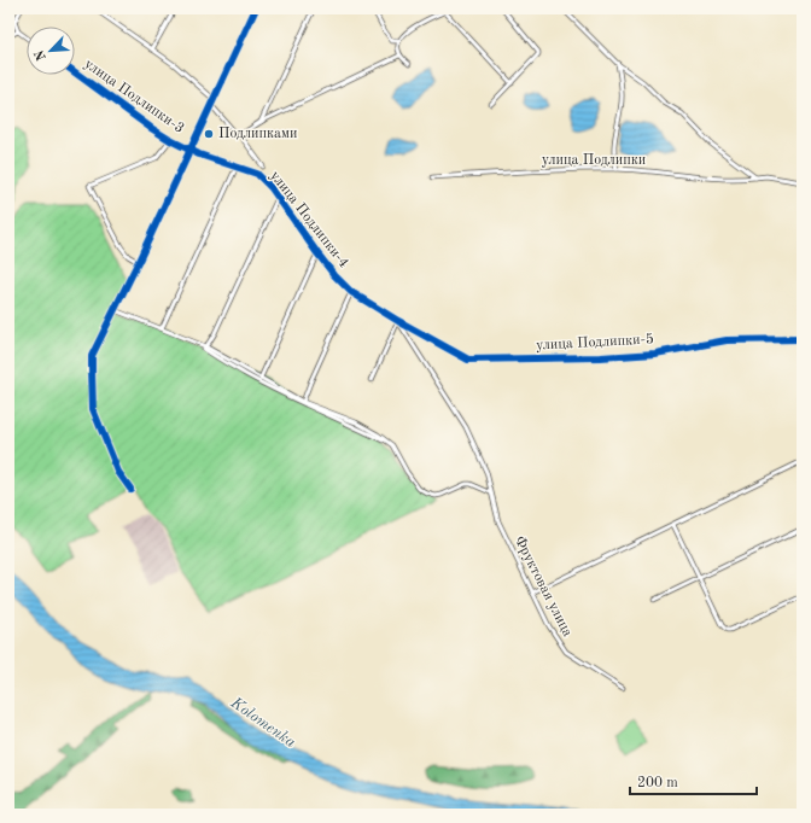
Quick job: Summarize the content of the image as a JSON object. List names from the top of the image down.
{
  "streets": {
    "street": [
      "улица Подлипки-3",
      "улица Подлипки",
      "улица Подлипки-4",
      "улица Подлипки-5",
      "Фруктовая улица"
    ]
  },
  "crossings": [
    ["улица Подлипки-3", "улица Подлипки-4"],
    ["улица Подлипки-4", "улица Подлипки-5"],
    ["улица Подлипки-4", "Фруктовая улица"],
    ["улица Подлипки-5", "Фруктовая улица"]
  ],
  "water": ["Kolomenka"],
  "places": ["Подлипками"],
  "scale_bar": "200 m",
  "north": "bottom left"
}
